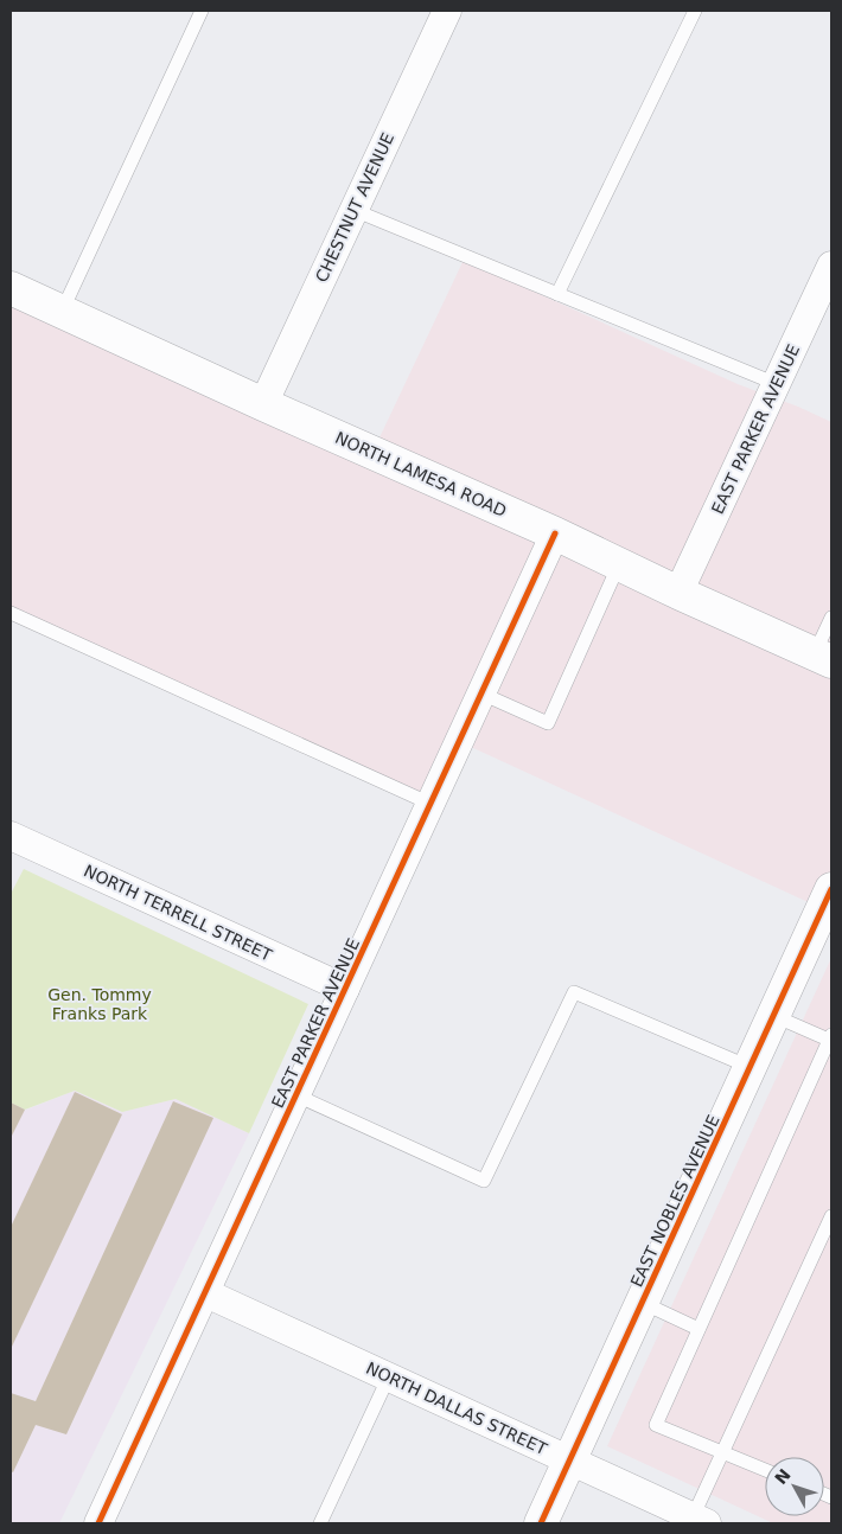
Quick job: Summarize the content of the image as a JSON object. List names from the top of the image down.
{
  "streets": {
    "main road": ["NORTH LAMESA ROAD", "EAST NOBLES AVENUE"],
    "street": [
      "CHESTNUT AVENUE",
      "EAST PARKER AVENUE",
      "NORTH TERRELL STREET",
      "NORTH DALLAS STREET"
    ]
  },
  "crossings": [
    ["CHESTNUT AVENUE", "NORTH LAMESA ROAD"],
    ["EAST PARKER AVENUE", "NORTH LAMESA ROAD"],
    ["EAST PARKER AVENUE", "NORTH TERRELL STREET"],
    ["EAST PARKER AVENUE", "NORTH DALLAS STREET"],
    ["EAST NOBLES AVENUE", "NORTH DALLAS STREET"]
  ],
  "parks": ["Gen. Tommy Franks Park"],
  "north": "top left"
}
